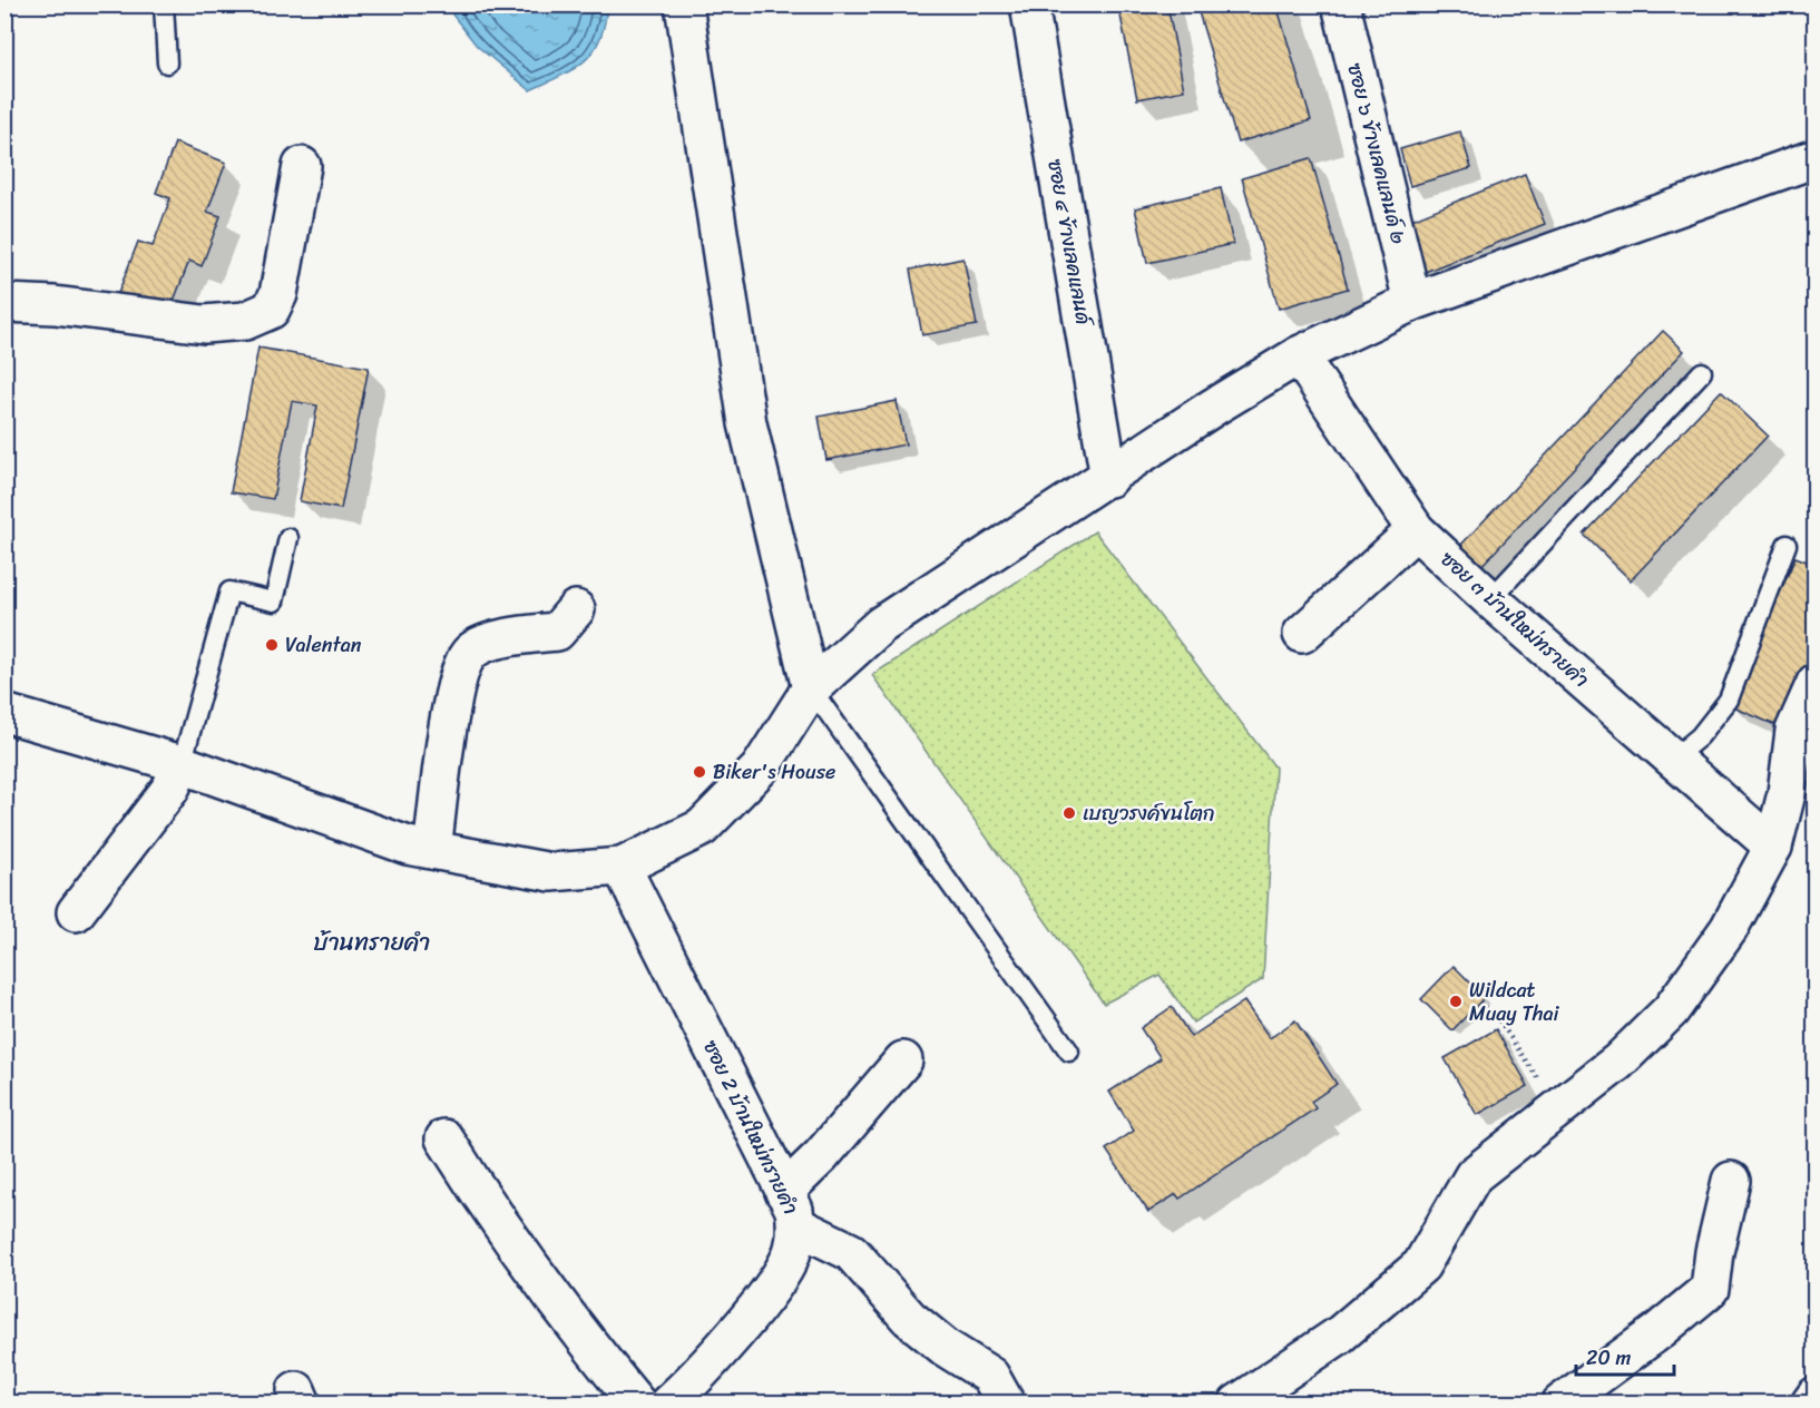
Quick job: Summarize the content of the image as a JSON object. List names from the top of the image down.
{
  "streets": {
    "street": [
      "ซอย ๖ ข้างเลคแลนด์ ๒",
      "ซอย ๔ ข้างเลคแลนด์",
      "ซอย ๓ บ้านใหม่ทรายคำ",
      "ซอย 2 บ้านใหม่ทรายคำ"
    ]
  },
  "districts": ["บ้านทรายคำ"],
  "places": [
    "Valentan",
    "Biker's House",
    "เบญวรงค์ขนโตก",
    "Wildcat Muay Thai"
  ],
  "scale_bar": "20 m"
}
